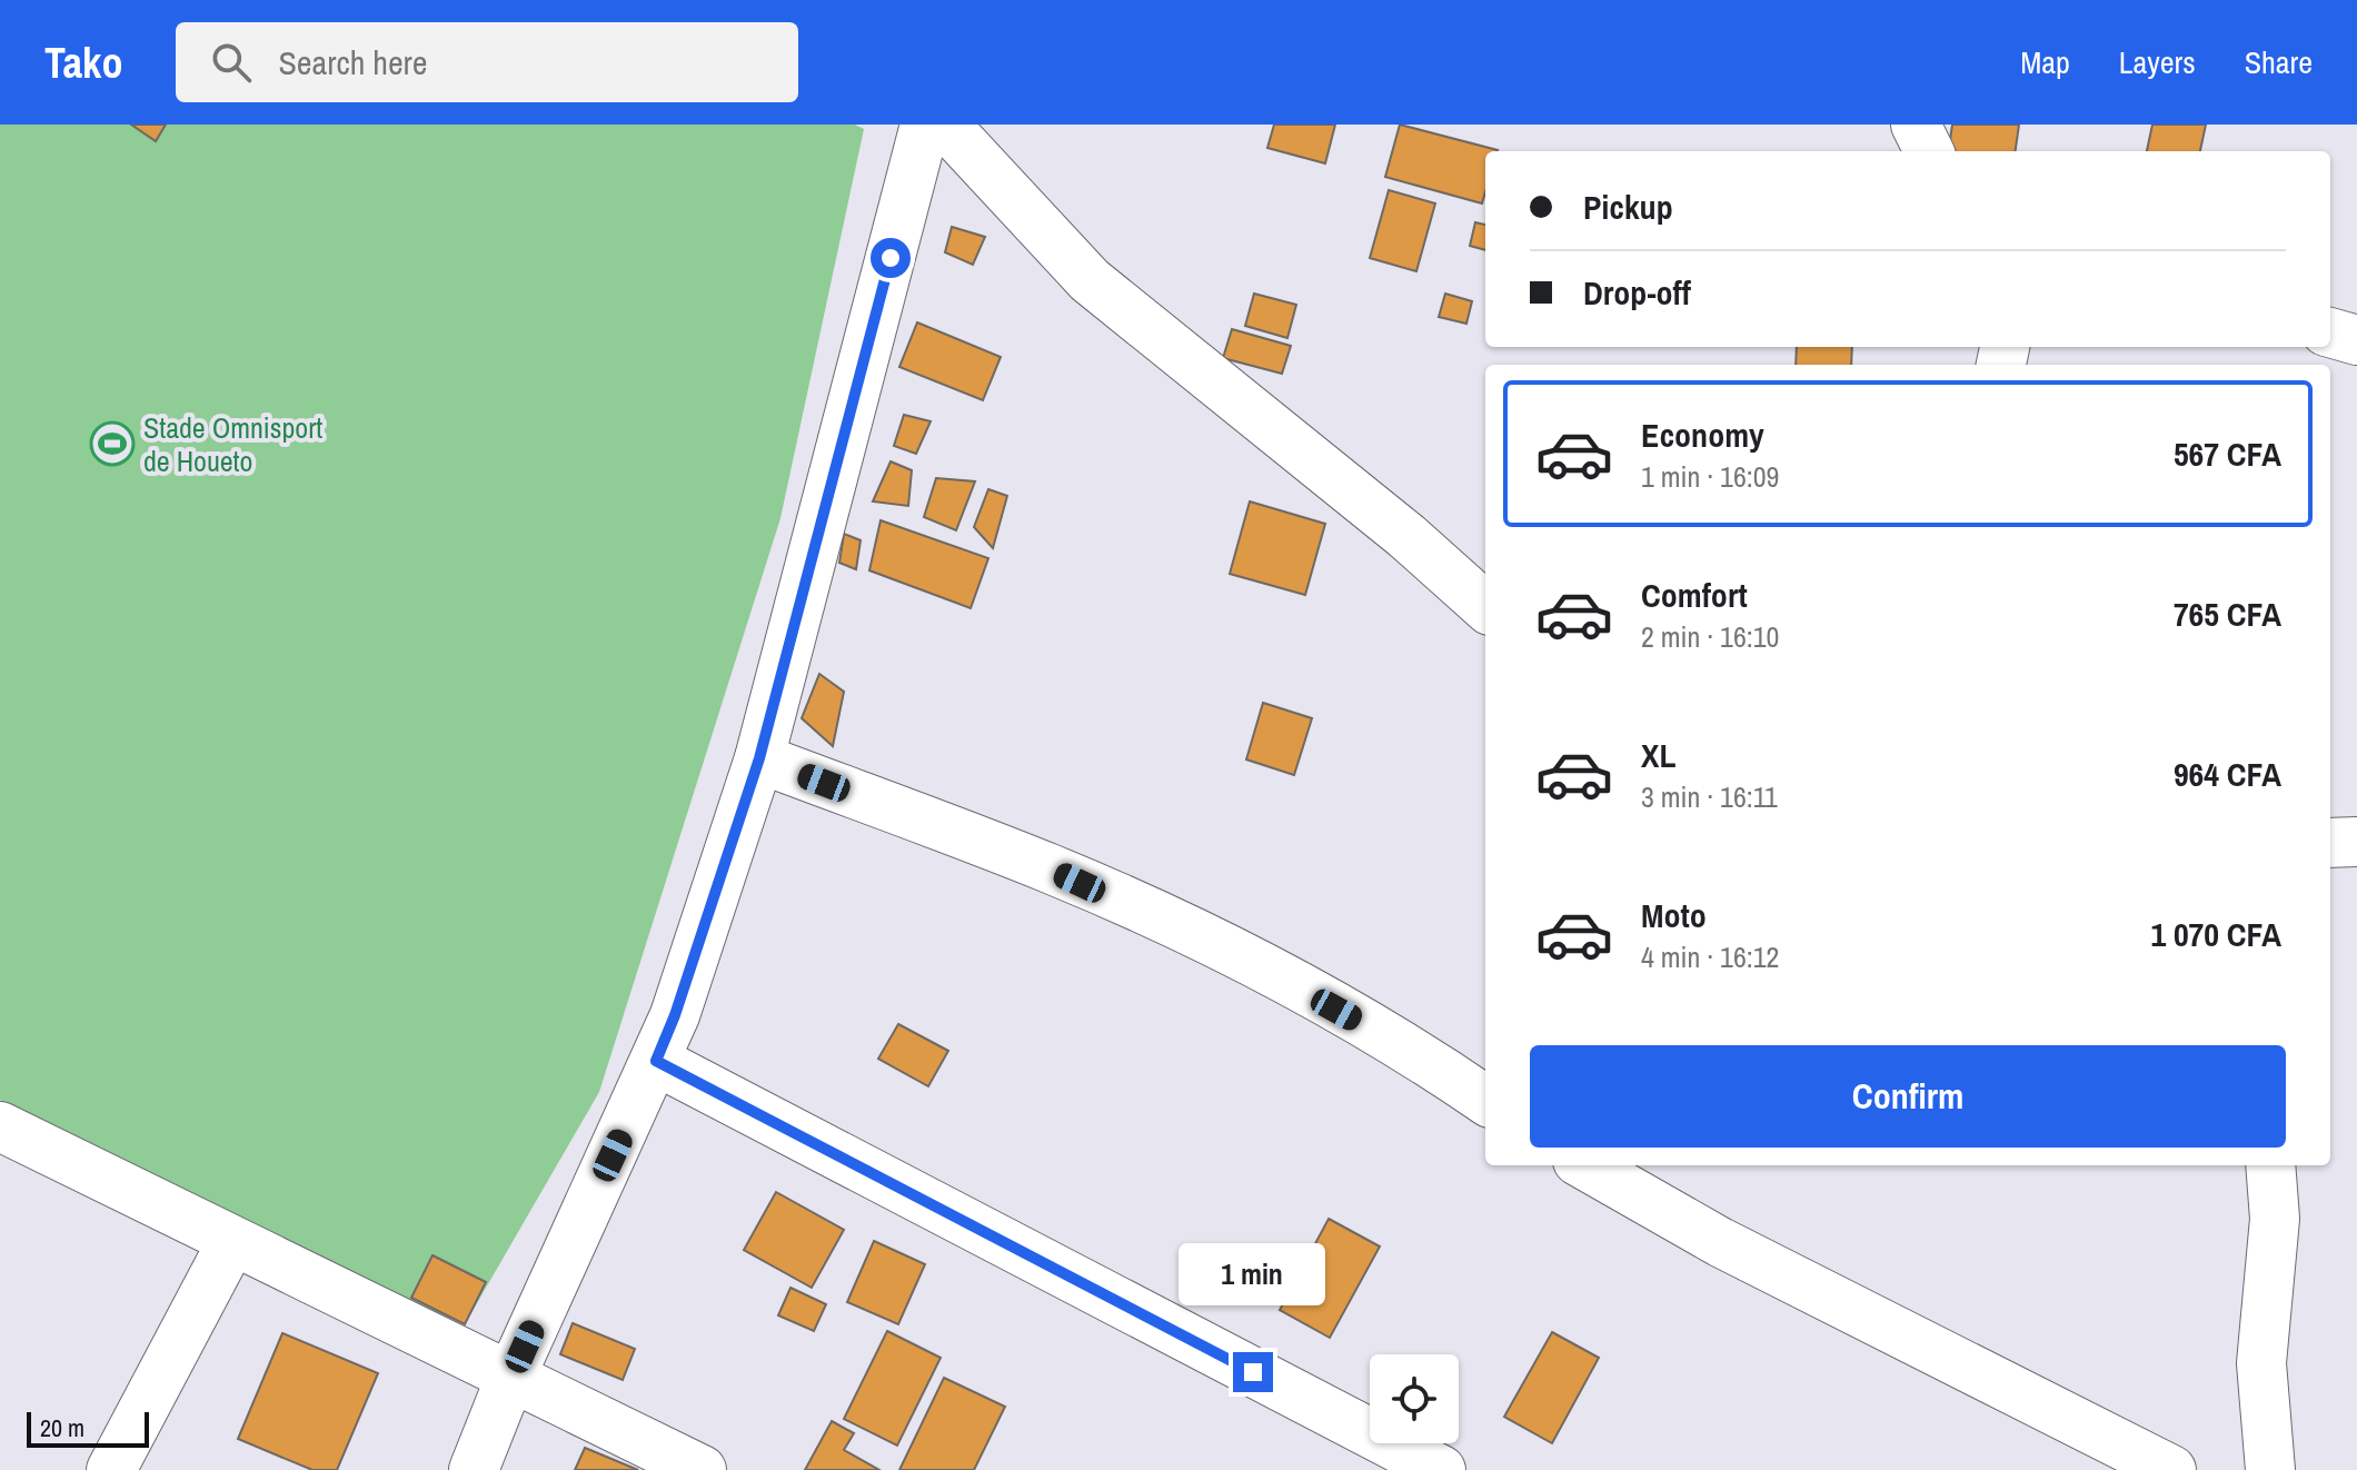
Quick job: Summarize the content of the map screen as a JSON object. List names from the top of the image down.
{
  "places": {
    "sports": ["Stade Omnisport de Houeto"]
  },
  "scale_bar": "20 m",
  "page": {
    "header": "Tako",
    "search": "Search here",
    "nav": ["Map", "Layers", "Share"],
    "banner": ["Pickup", "Drop-off"],
    "list": [
      {
        "name": "Economy",
        "note": "1 min · 16:09",
        "value": "567 CFA"
      },
      {
        "name": "Comfort",
        "note": "2 min · 16:10",
        "value": "765 CFA"
      },
      {
        "name": "XL",
        "note": "3 min · 16:11",
        "value": "964 CFA"
      },
      {
        "name": "Moto",
        "note": "4 min · 16:12",
        "value": "1 070 CFA"
      }
    ],
    "buttons": "Confirm",
    "bubble": "1 min",
    "scale": "20 m"
  }
}
